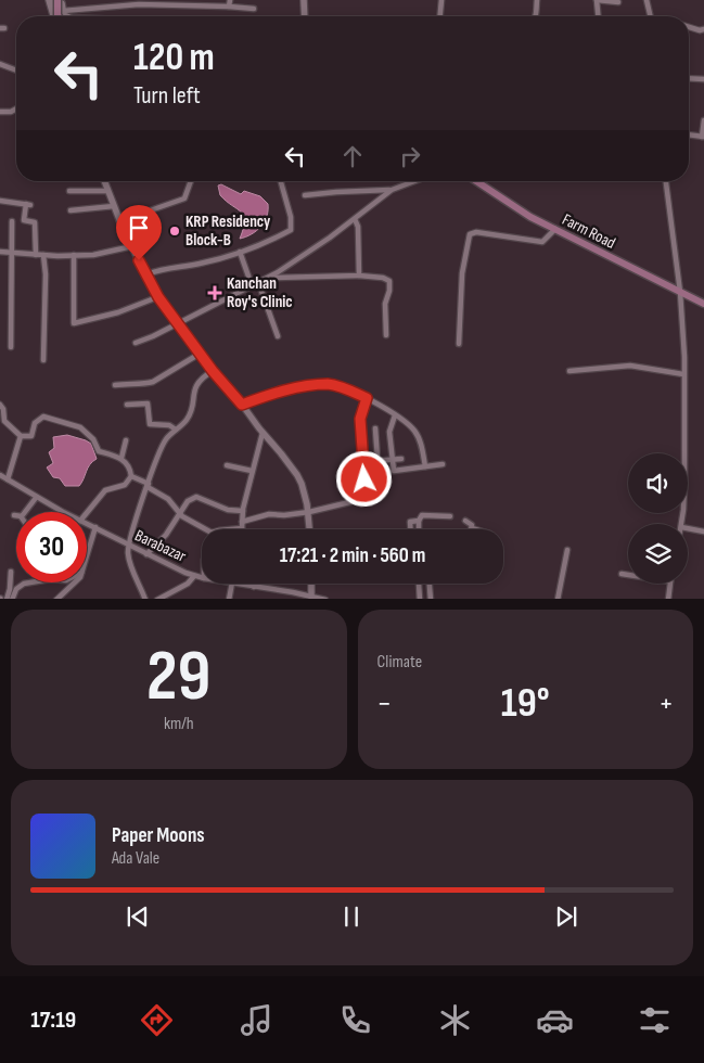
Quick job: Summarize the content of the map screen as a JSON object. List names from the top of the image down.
{
  "streets": {
    "main road": ["Farm Road"],
    "street": ["Barabazar"]
  },
  "places": {
    "other": ["KRP Residency Block-B"],
    "health": ["Kanchan Roy's Clinic"]
  },
  "page": {
    "turn": ["120 m", "Turn left"],
    "limit": "30",
    "trip": "17:21 · 2 min · 560 m",
    "tile": [
      ["29", "km/h"],
      "Climate"
    ],
    "heat": ["−", "19°", "+"],
    "song": ["Paper Moons", "Ada Vale"],
    "tabs": "17:19"
  }
}
